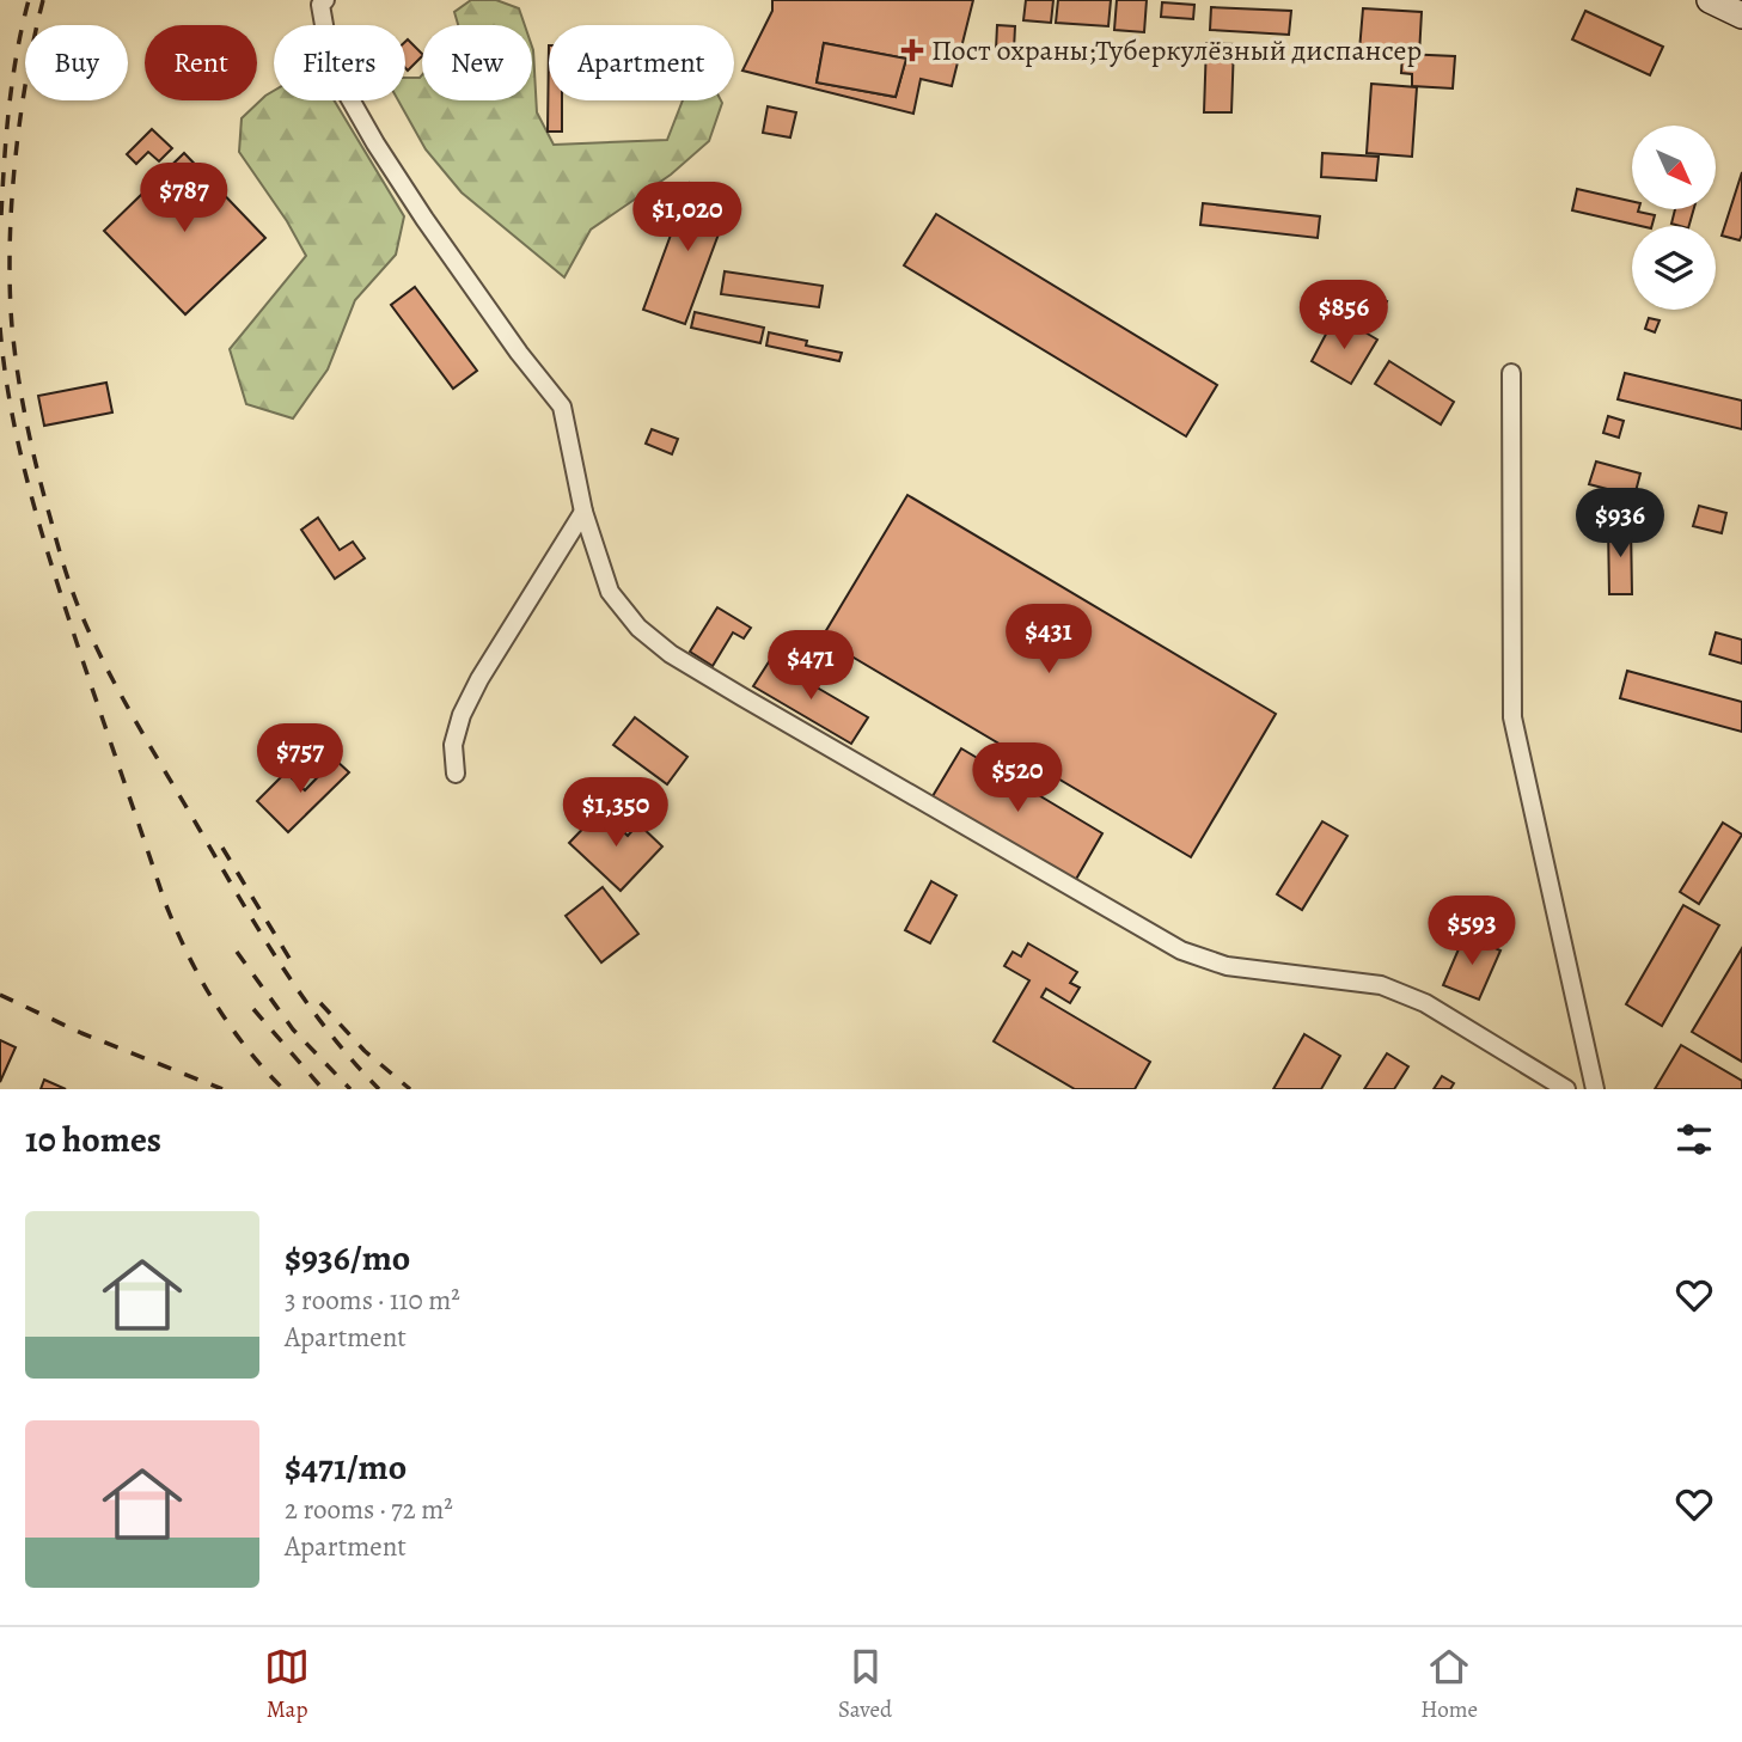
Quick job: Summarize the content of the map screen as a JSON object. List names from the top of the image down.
{
  "places": {
    "health": ["Пост охраны;Туберкулёзный диспансер"]
  },
  "north": "bottom right",
  "page": {
    "chip": [
      "Buy",
      "Rent",
      "Filters",
      "New",
      "Apartment"
    ],
    "price": [
      "$787",
      "$1,020",
      "$856",
      "$936",
      "$431",
      "$471",
      "$757",
      "$520",
      "$1,350",
      "$593"
    ],
    "heading": "10 homes",
    "list": [
      {
        "name": "$936/mo",
        "note": "3 rooms · 110 m² · Apartment"
      },
      {
        "name": "$471/mo",
        "note": "2 rooms · 72 m² · Apartment"
      }
    ],
    "tabs": ["Map", "Saved", "Home"]
  }
}
